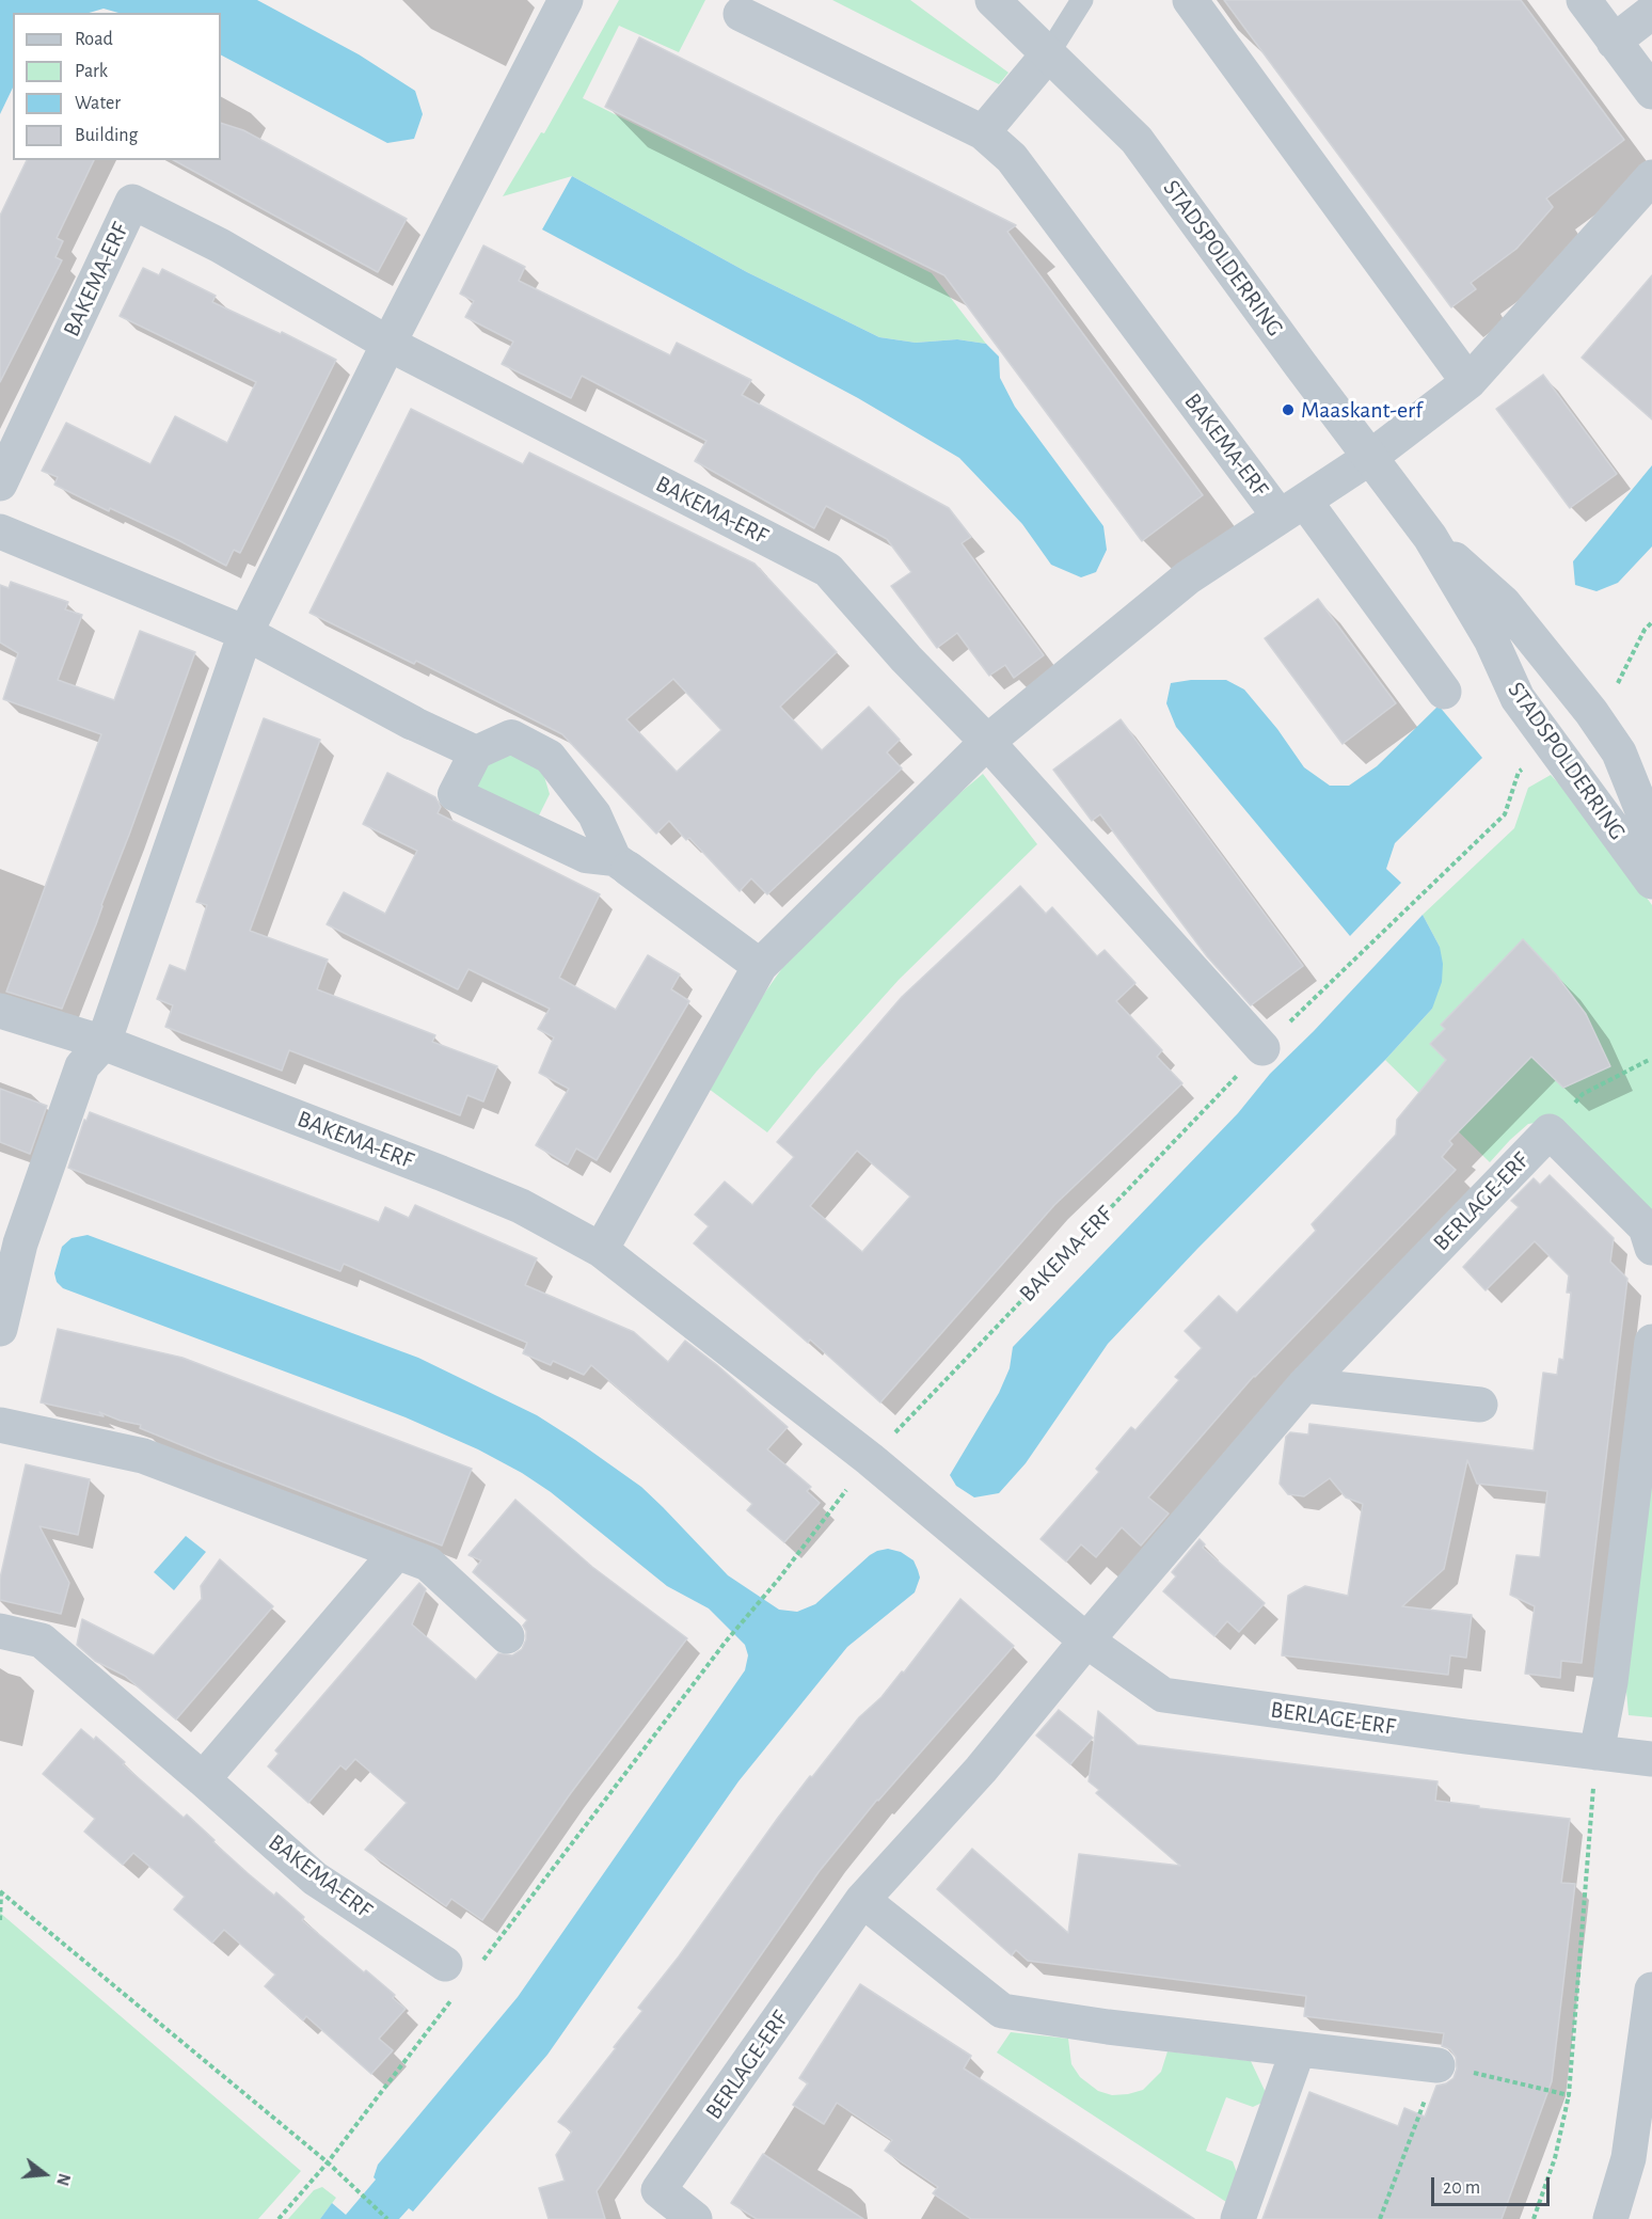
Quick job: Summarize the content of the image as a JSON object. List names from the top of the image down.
{
  "streets": {
    "street": ["STADSPOLDERRING", "BAKEMA-ERF", "BERLAGE-ERF"]
  },
  "crossings": [
    ["STADSPOLDERRING", "BAKEMA-ERF"],
    ["BAKEMA-ERF", "BERLAGE-ERF"]
  ],
  "places": ["Maaskant-erf"],
  "legend": [
    "Road",
    "Park",
    "Water",
    "Building"
  ],
  "scale_bar": "20 m",
  "north": "right"
}
